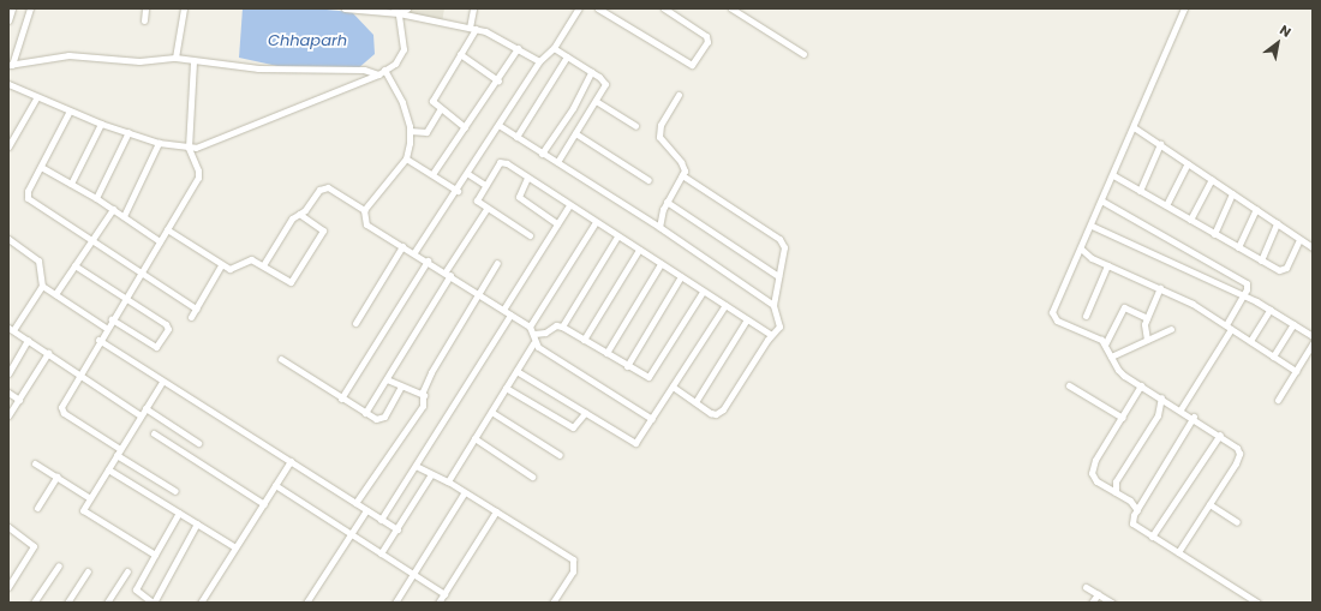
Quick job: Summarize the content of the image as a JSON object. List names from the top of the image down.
{
  "water": ["Chhaparh"],
  "north": "top right"
}
